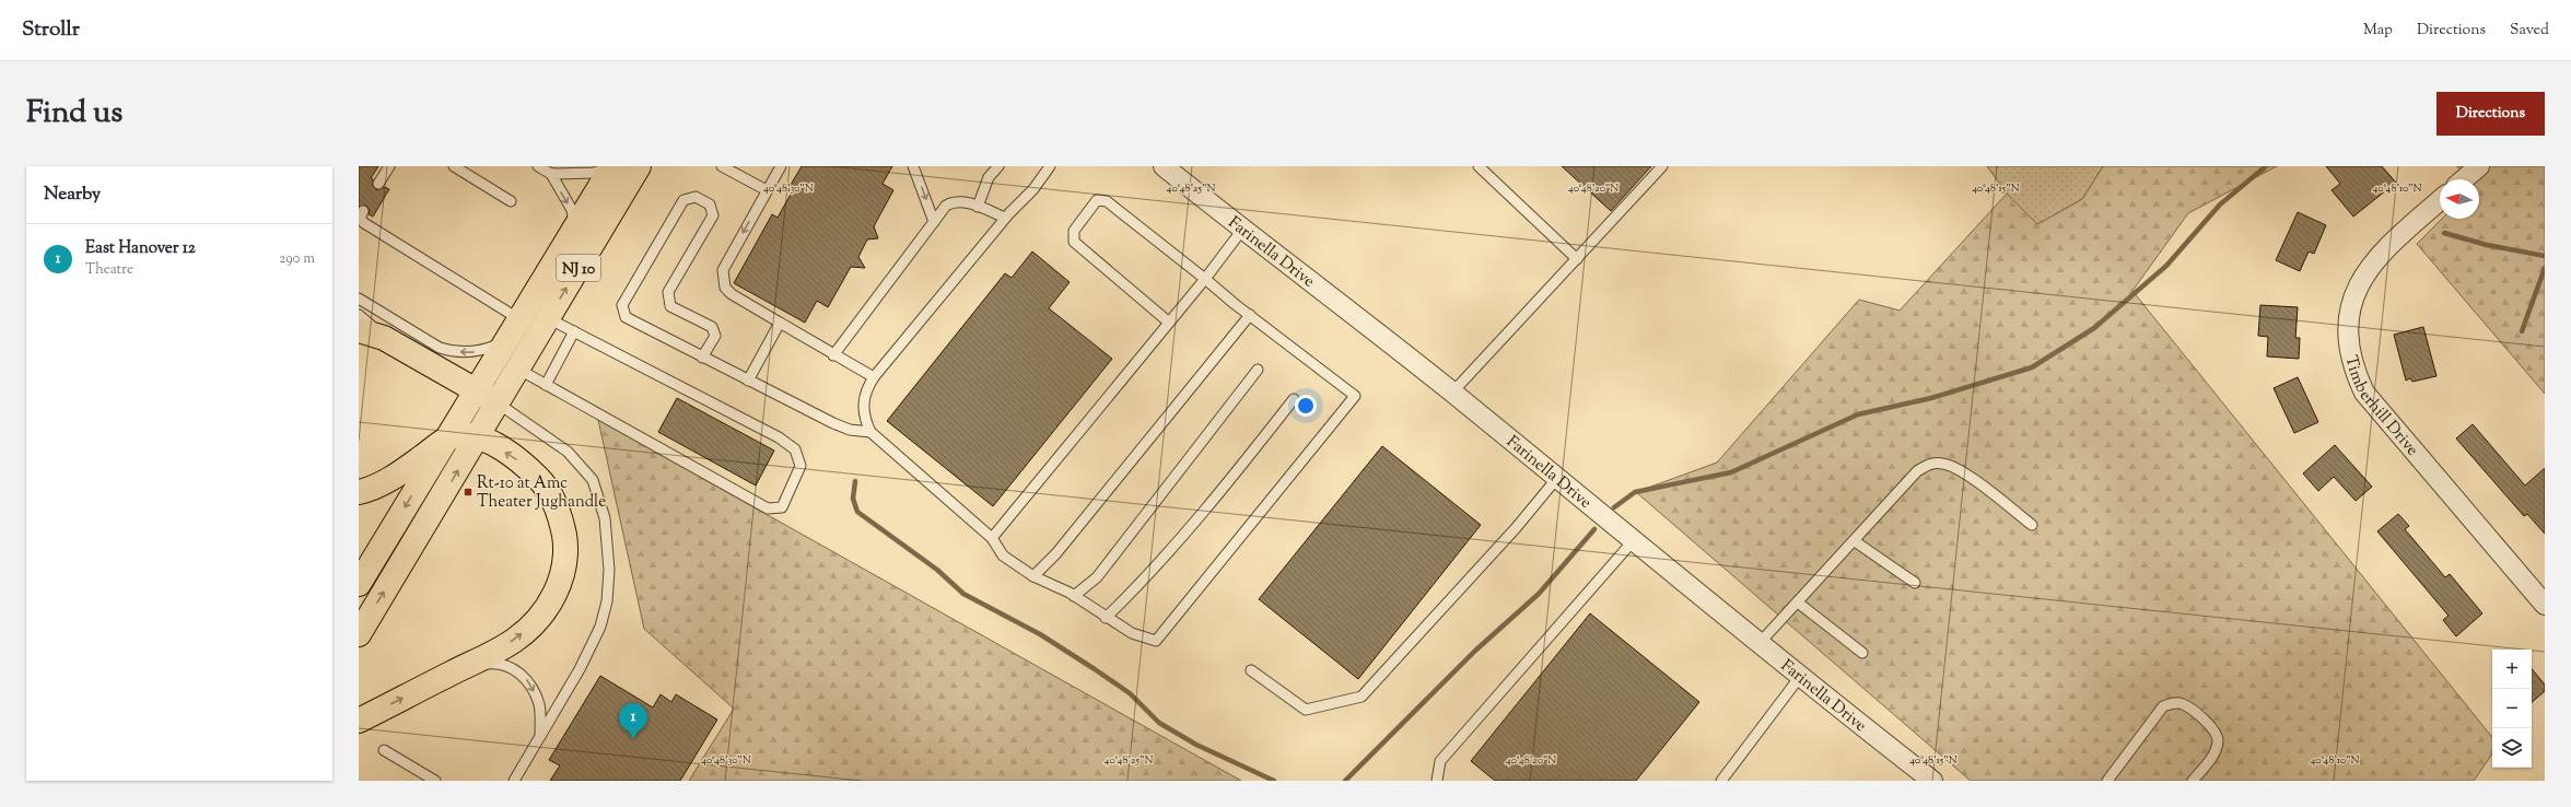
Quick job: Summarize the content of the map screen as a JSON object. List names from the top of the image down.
{
  "streets": {
    "main road": ["NJ 10"],
    "street": ["Farinella Drive", "Timberhill Drive"]
  },
  "places": {
    "transit": ["Rt-10 at Amc Theater Jughandle"]
  },
  "north": "left",
  "page": {
    "header": "Strollr",
    "nav": ["Map", "Directions", "Saved"],
    "title": "Find us",
    "buttons": "Directions",
    "heading": "Nearby",
    "list": [
      {
        "mark": "1",
        "name": "East Hanover 12",
        "note": "Theatre",
        "value": "290 m"
      }
    ],
    "map_buttons": ["+", "−"],
    "pins": "1"
  },
  "coordinates": [
    "40°48'30\"N",
    "40°48'25\"N",
    "40°48'20\"N",
    "40°48'15\"N",
    "40°48'10\"N"
  ]
}
